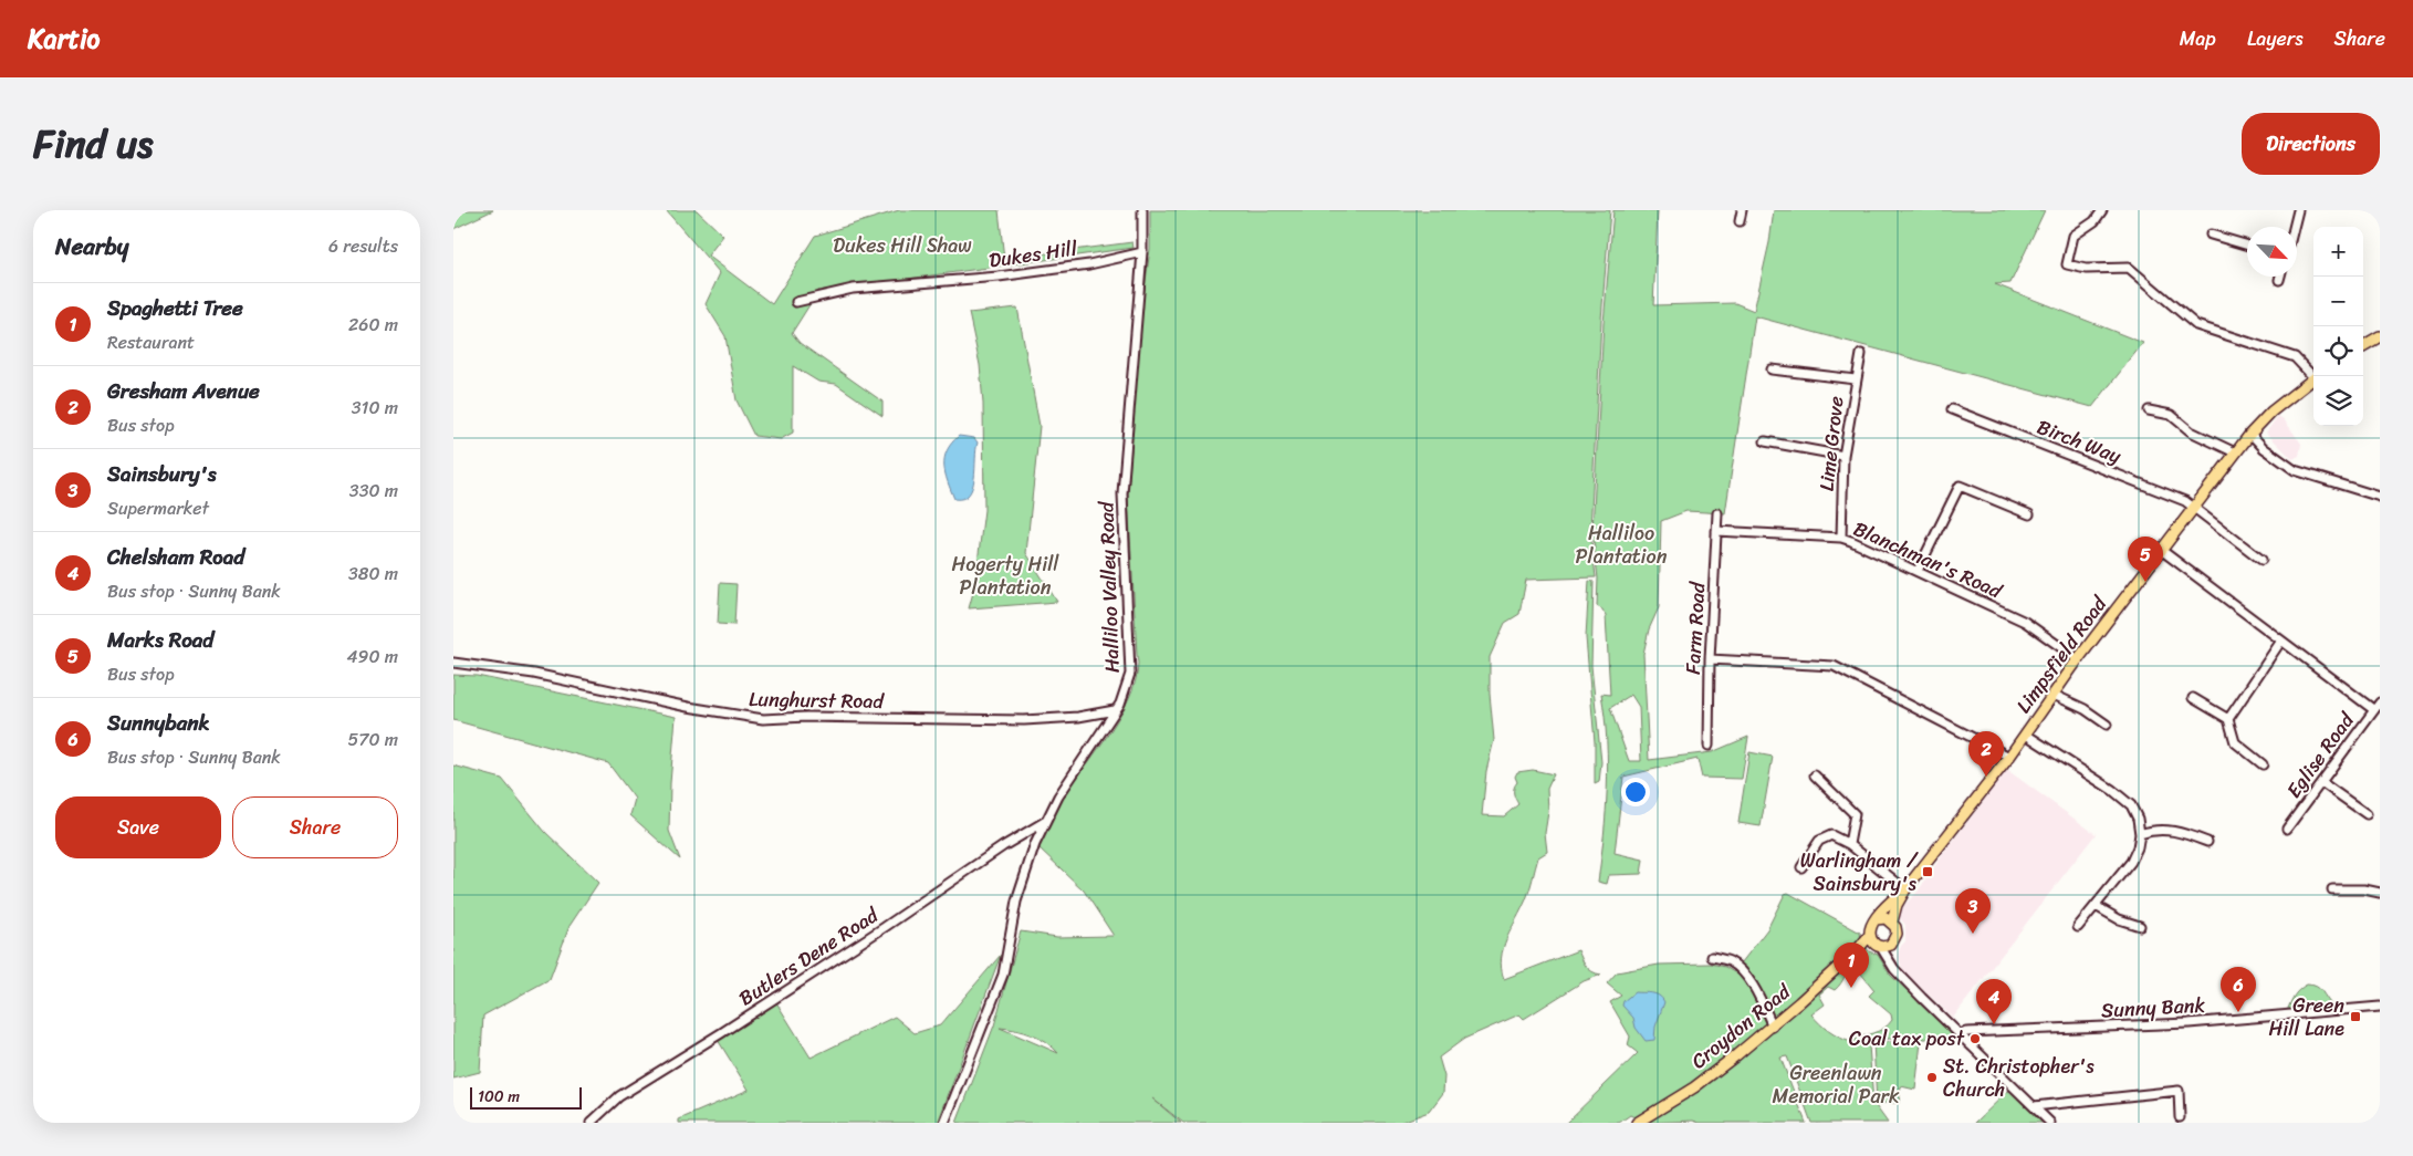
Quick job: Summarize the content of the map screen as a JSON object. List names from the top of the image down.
{
  "streets": {
    "main road": ["Limpsfield Road", "Croydon Road"],
    "street": [
      "Dukes Hill",
      "Birch Way",
      "Lime Grove",
      "Blanchman's Road",
      "Halliloo Valley Road",
      "Farm Road",
      "Lunghurst Road",
      "Eglise Road",
      "Butlers Dene Road",
      "Sunny Bank"
    ]
  },
  "crossings": [
    ["Dukes Hill", "Halliloo Valley Road"],
    ["Birch Way", "Limpsfield Road"],
    ["Lime Grove", "Blanchman's Road"],
    ["Blanchman's Road", "Farm Road"],
    ["Blanchman's Road", "Limpsfield Road"],
    ["Halliloo Valley Road", "Lunghurst Road"],
    ["Halliloo Valley Road", "Butlers Dene Road"],
    ["Limpsfield Road", "Croydon Road"]
  ],
  "parks": [
    "Dukes Hill Shaw",
    "Halliloo Plantation",
    "Hogerty Hill Plantation",
    "Greenlawn Memorial Park"
  ],
  "places": {
    "transit": ["Warlingham / Sainsbury's", "Green Hill Lane"],
    "other": ["Coal tax post", "St. Christopher's Church"]
  },
  "scale_bar": "100 m",
  "north": "bottom right",
  "page": {
    "header": "Kartio",
    "nav": ["Map", "Layers", "Share"],
    "title": "Find us",
    "buttons": [
      "Directions",
      ["Save", "Share"]
    ],
    "heading": ["Nearby", "6 results"],
    "map_buttons": ["+", "−"],
    "list": [
      {
        "mark": "1",
        "name": "Spaghetti Tree",
        "note": "Restaurant",
        "value": "260 m"
      },
      {
        "mark": "2",
        "name": "Gresham Avenue",
        "note": "Bus stop",
        "value": "310 m"
      },
      {
        "mark": "3",
        "name": "Sainsbury's",
        "note": "Supermarket",
        "value": "330 m"
      },
      {
        "mark": "4",
        "name": "Chelsham Road",
        "note": "Bus stop · Sunny Bank",
        "value": "380 m"
      },
      {
        "mark": "5",
        "name": "Marks Road",
        "note": "Bus stop",
        "value": "490 m"
      },
      {
        "mark": "6",
        "name": "Sunnybank",
        "note": "Bus stop · Sunny Bank",
        "value": "570 m"
      }
    ],
    "pins": [
      "5",
      "2",
      "3",
      "1",
      "6",
      "4"
    ],
    "scale": "100 m"
  }
}
